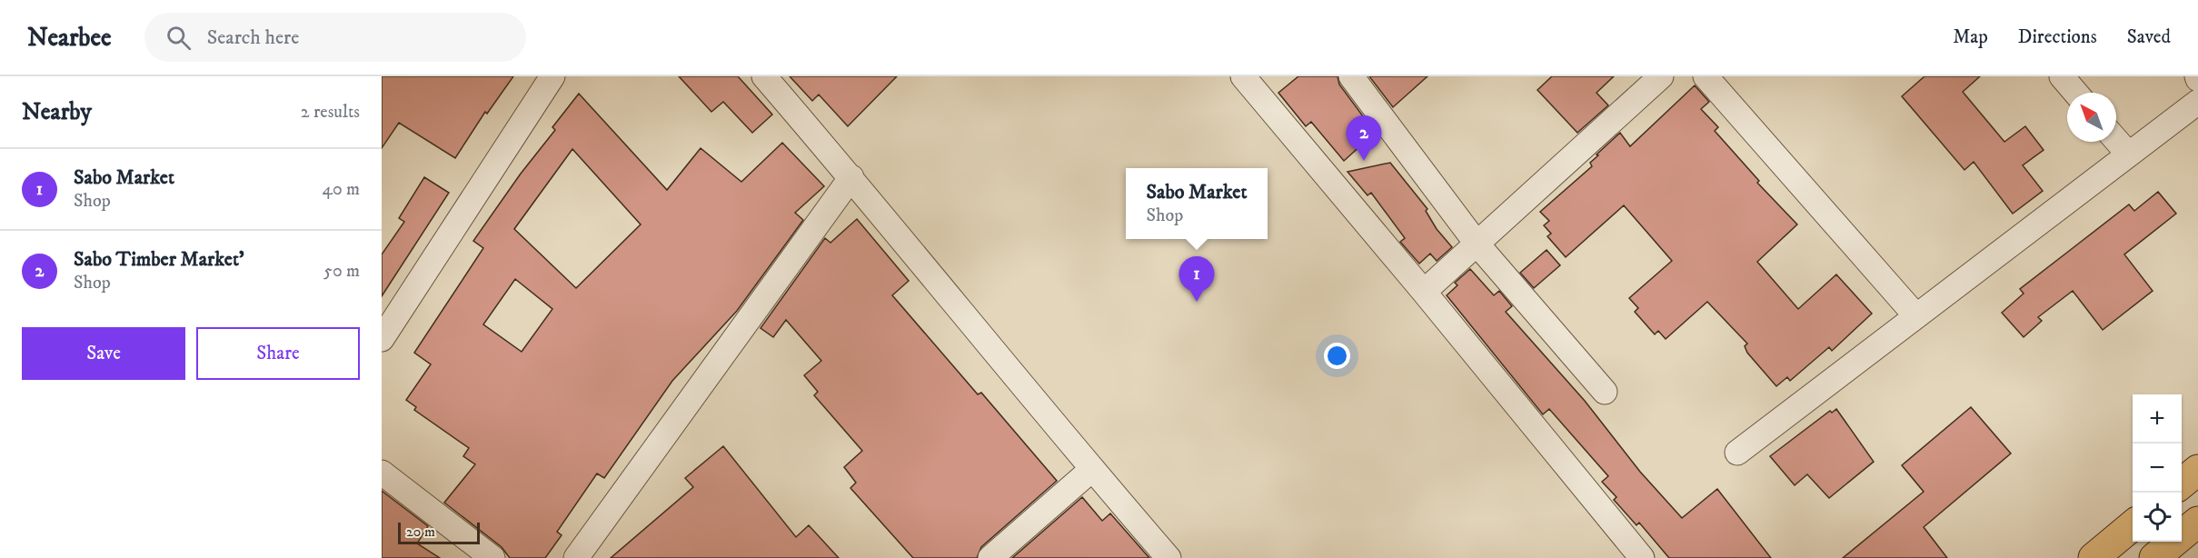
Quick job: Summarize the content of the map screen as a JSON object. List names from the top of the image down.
{
  "scale_bar": "20 m",
  "north": "top left",
  "page": {
    "header": "Nearbee",
    "search": "Search here",
    "nav": ["Map", "Directions", "Saved"],
    "heading": ["Nearby", "2 results"],
    "pins": ["2", "1"],
    "list": [
      {
        "mark": "1",
        "name": "Sabo Market",
        "note": "Shop",
        "value": "40 m"
      },
      {
        "mark": "2",
        "name": "Sabo Timber Market'",
        "note": "Shop",
        "value": "50 m"
      }
    ],
    "popup": ["Sabo Market", "Shop"],
    "buttons": ["Save", "Share"],
    "map_buttons": ["+", "−"],
    "scale": "20 m"
  }
}
